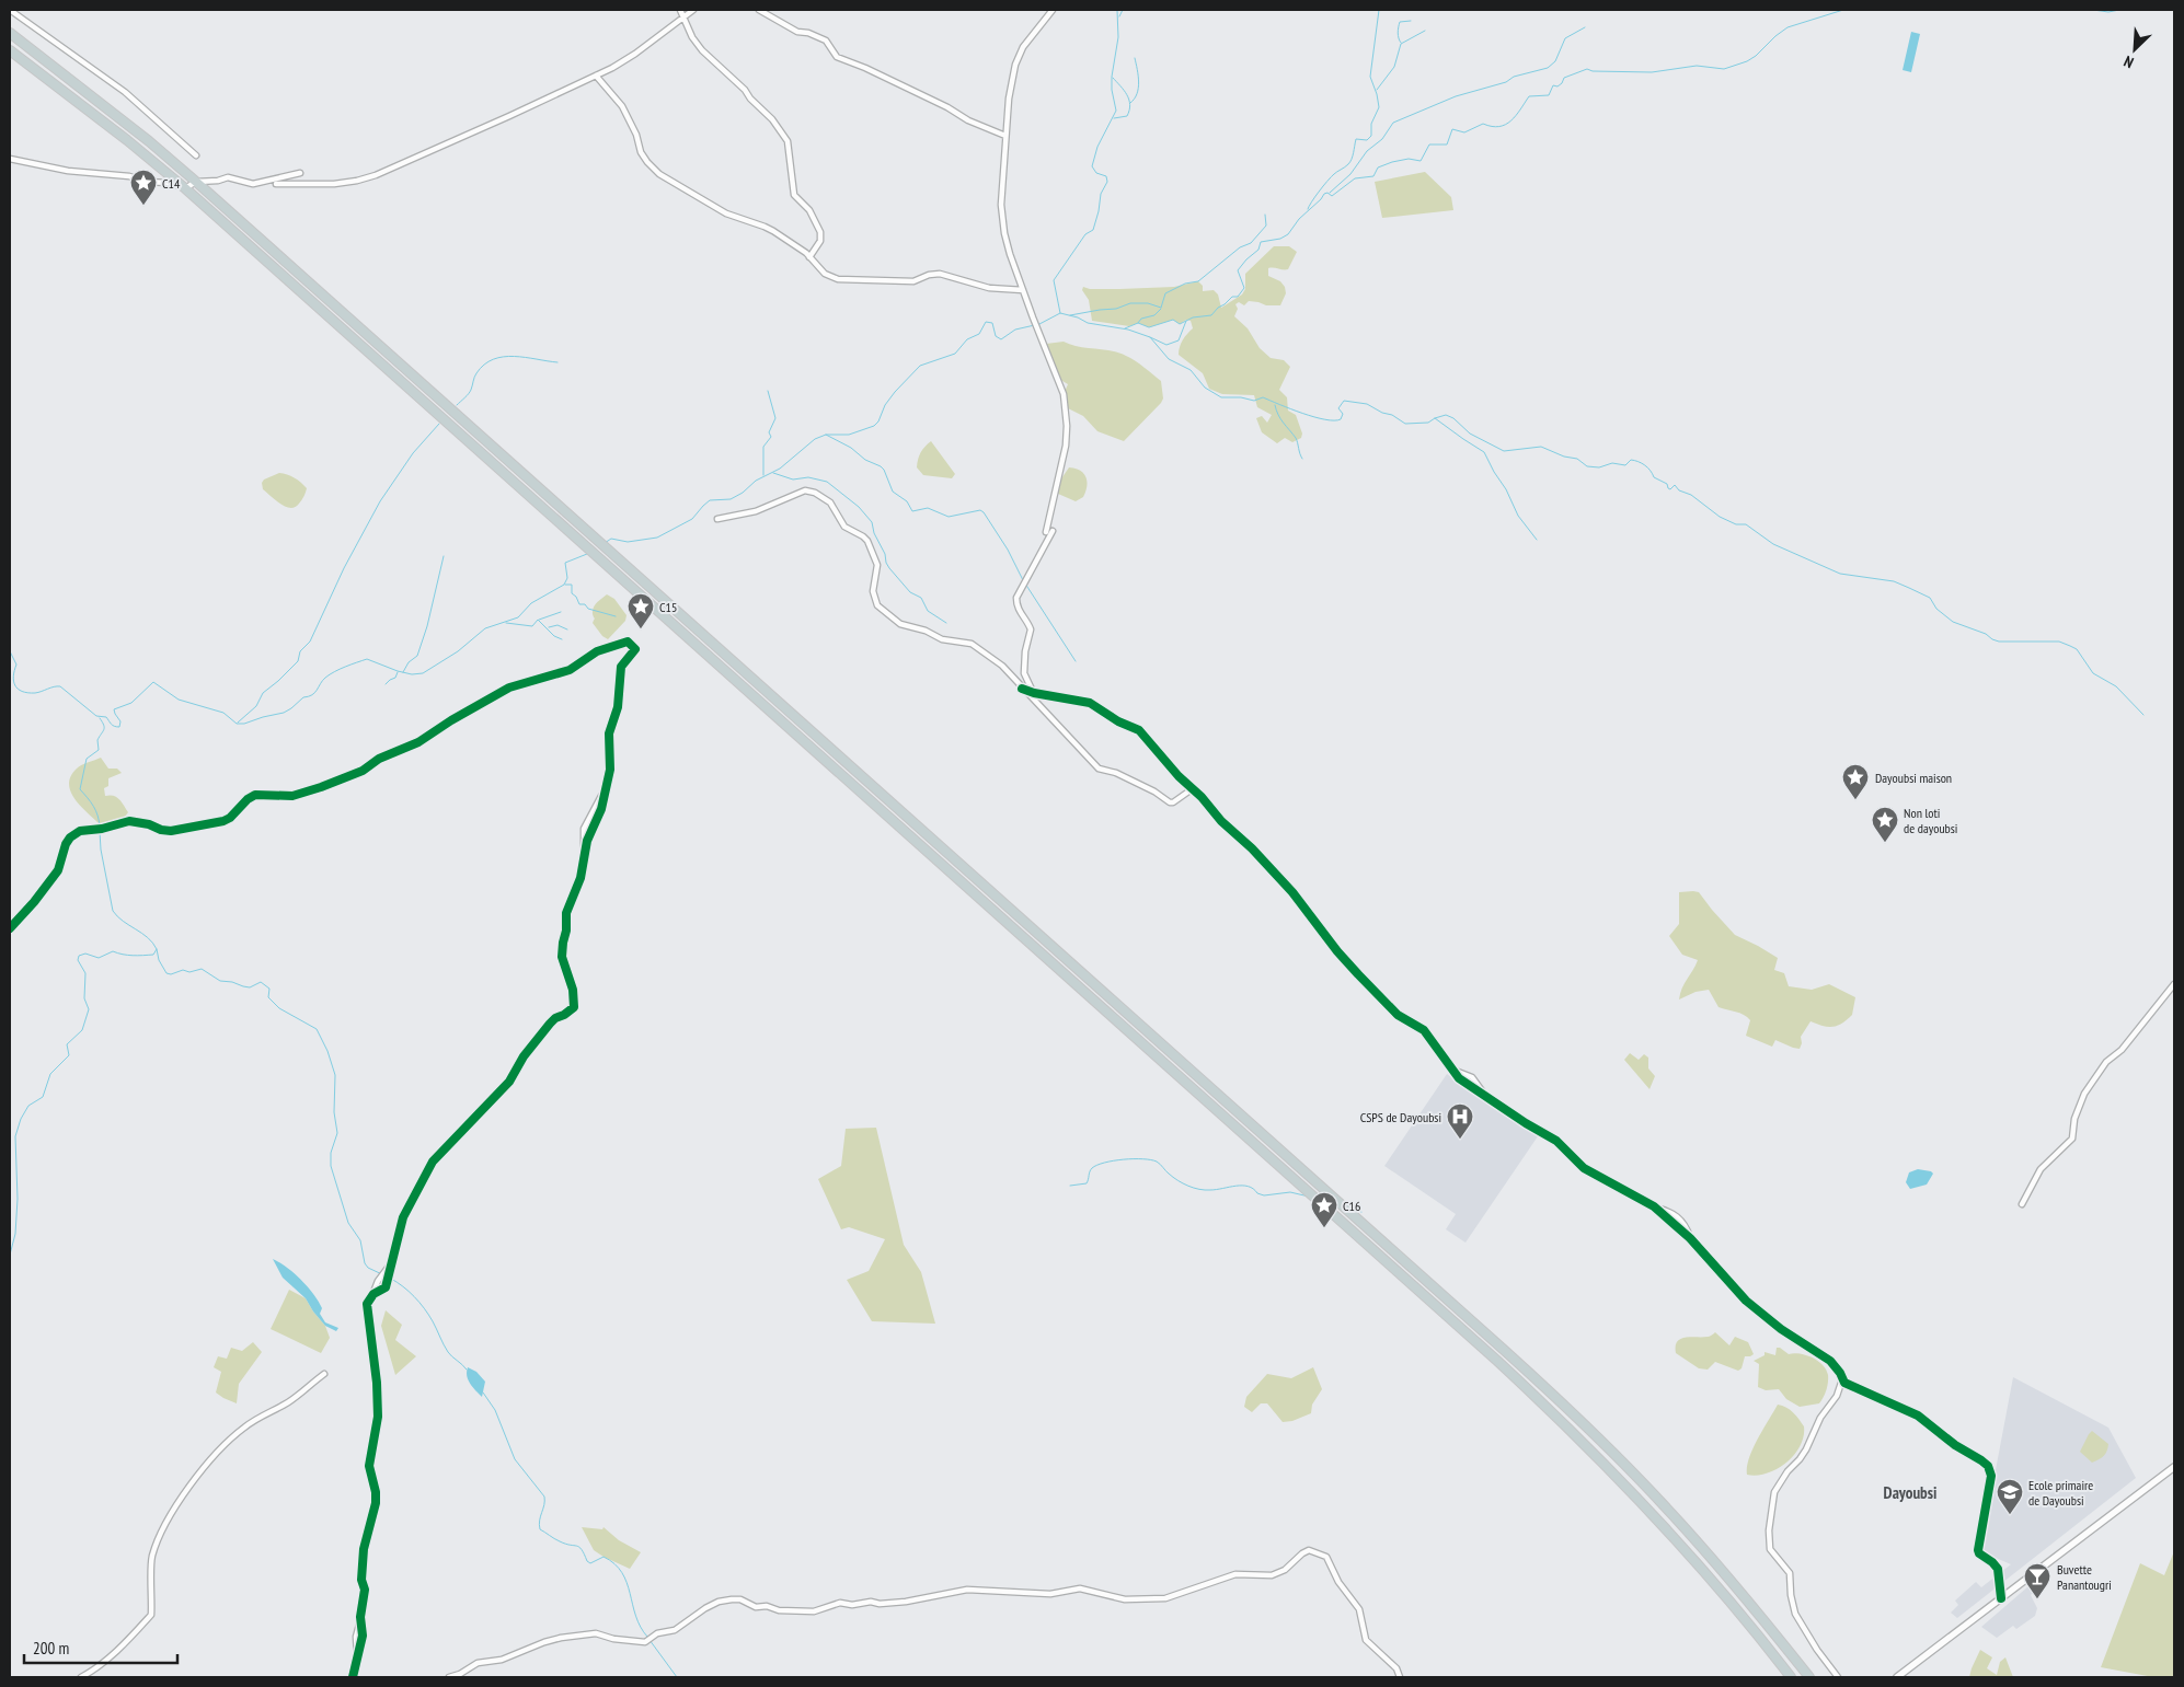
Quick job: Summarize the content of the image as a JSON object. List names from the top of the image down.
{
  "districts": ["Dayoubsi"],
  "places": {
    "place": [
      "C14",
      "C15",
      "Dayoubsi maison",
      "Non loti de dayoubsi",
      "C16"
    ],
    "hospital": ["CSPS de Dayoubsi"],
    "school or university": ["Ecole primaire de Dayoubsi"],
    "bar": ["Buvette Panantougri"]
  },
  "scale_bar": "200 m",
  "north": "bottom left"
}
